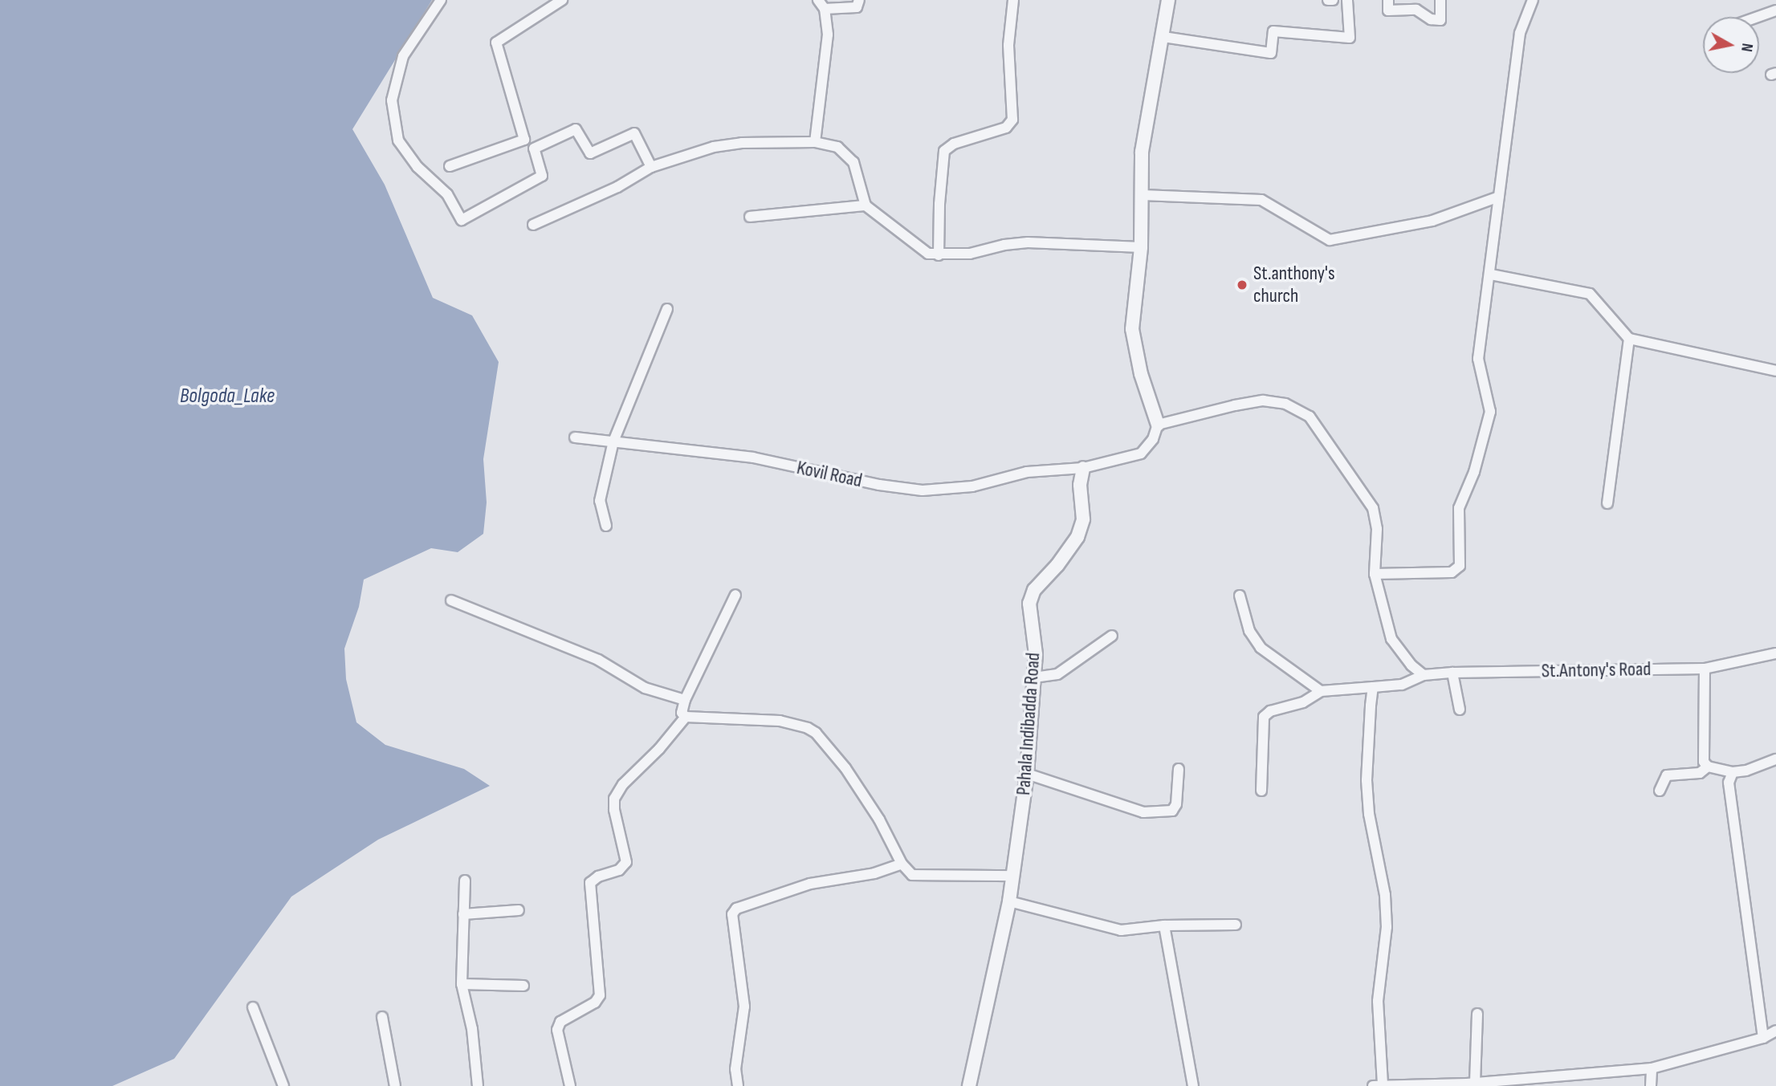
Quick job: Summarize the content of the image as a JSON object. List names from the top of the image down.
{
  "streets": {
    "street": ["Kovil Road", "St.Antony's Road", "Pahala Indibadda Road"]
  },
  "crossings": [
    ["Kovil Road", "Pahala Indibadda Road"]
  ],
  "water": ["Bolgoda_Lake"],
  "places": ["St.anthony's church"],
  "north": "right"
}
